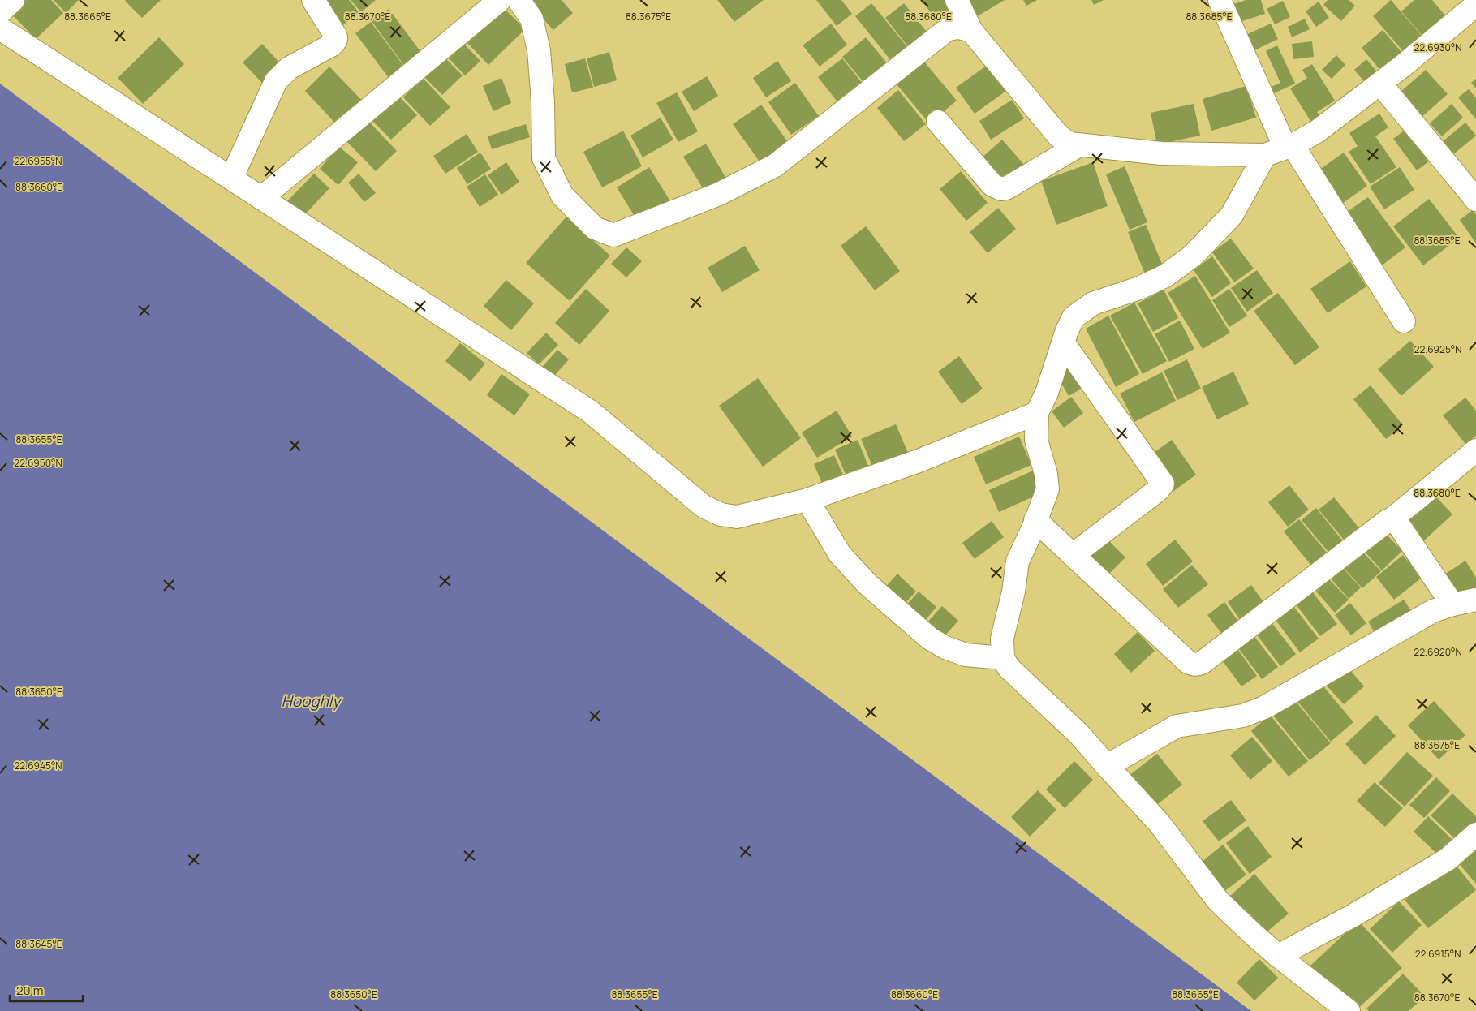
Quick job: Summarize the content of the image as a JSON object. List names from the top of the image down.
{
  "water": ["Hooghly"],
  "scale_bar": "20 m",
  "coordinates": [
    "88.3665°E",
    "88.3670°E",
    "88.3675°E",
    "88.3680°E",
    "88.3685°E",
    "22.6930°N",
    "22.6955°N",
    "88.3660°E",
    "22.6925°N",
    "88.3655°E",
    "22.6950°N",
    "22.6920°N",
    "88.3650°E",
    "22.6945°N",
    "88.3645°E",
    "22.6915°N"
  ]
}
